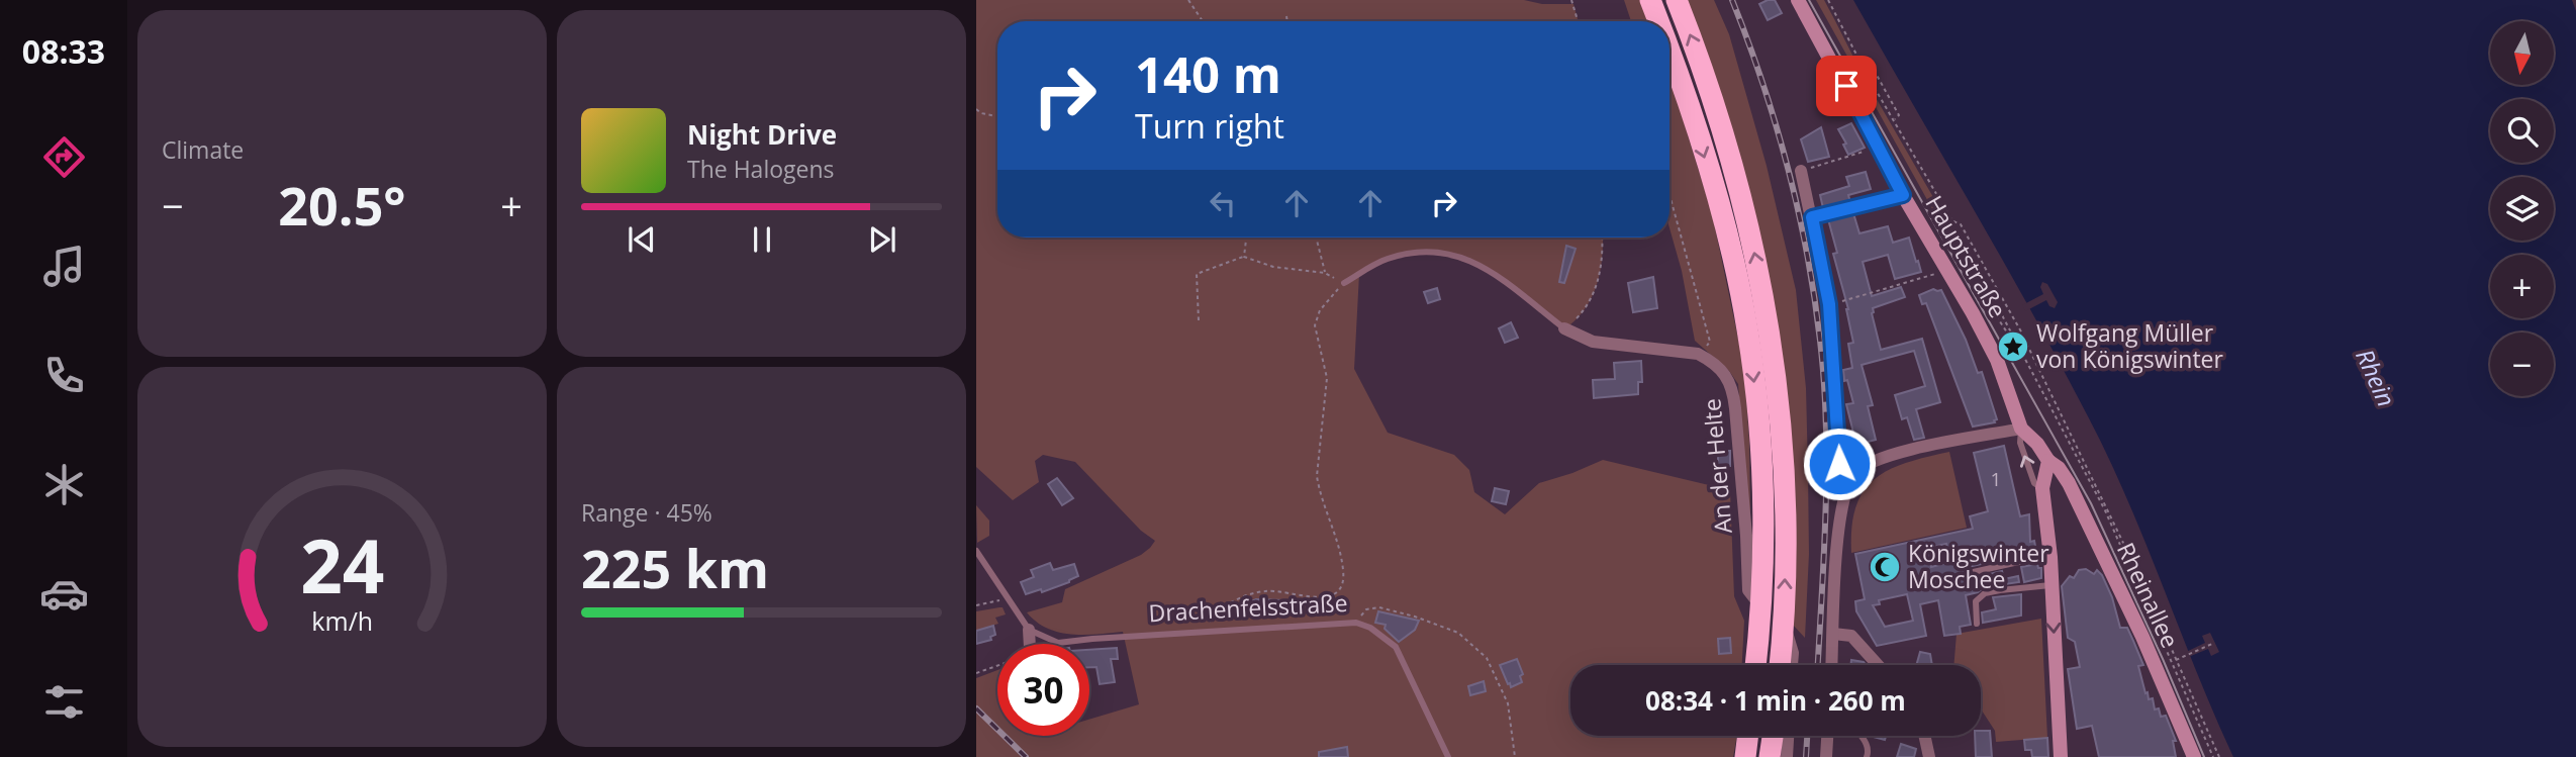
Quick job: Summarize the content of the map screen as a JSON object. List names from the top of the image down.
{
  "streets": {
    "street": [
      "Hauptstraße",
      "An der Helte",
      "Rheinallee",
      "Drachenfelsstraße"
    ]
  },
  "crossings": [
    ["Hauptstraße", "Rheinallee"]
  ],
  "water": ["Rhein"],
  "places": {
    "place": ["Wolfgang Müller von Königswinter"],
    "mosque": ["Königswinter Moschee"]
  },
  "house_numbers": ["1"],
  "north": "bottom",
  "page": {
    "tabs": "08:33",
    "tile": [
      "Climate",
      ["Range · 45%", "225 km"]
    ],
    "map_buttons": ["+", "−"],
    "turn": ["140 m", "Turn right"],
    "song": ["Night Drive", "The Halogens"],
    "heat": ["−", "20.5°", "+"],
    "limit": "30",
    "trip": "08:34 · 1 min · 260 m",
    "gauge": ["24", "km/h"]
  }
}
